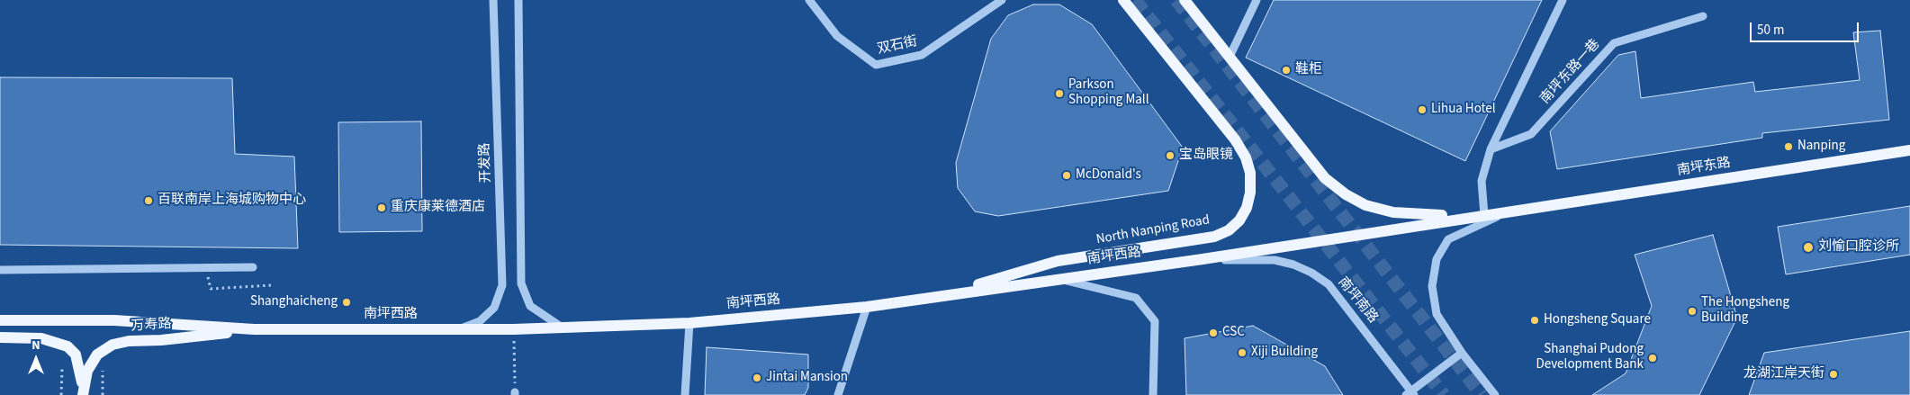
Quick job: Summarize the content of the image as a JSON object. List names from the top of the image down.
{
  "streets": {
    "main road": [
      "南坪东路",
      "North Nanping Road",
      "南坪西路",
      "万寿路"
    ],
    "street": [
      "双石街",
      "南坪东路一巷",
      "开发路",
      "南坪南路"
    ]
  },
  "crossings": [
    ["开发路", "南坪西路"],
    ["南坪东路", "南坪西路"],
    ["North Nanping Road", "南坪西路"],
    ["南坪西路", "南坪南路"],
    ["南坪西路", "万寿路"]
  ],
  "places": [
    "鞋柜",
    "Parkson Shopping Mall",
    "Lihua Hotel",
    "Nanping",
    "宝岛眼镜",
    "McDonald's",
    "百联南岸上海城购物中心",
    "重庆康莱德酒店",
    "刘愉口腔诊所",
    "Shanghaicheng",
    "The Hongsheng Building",
    "Hongsheng Square",
    "CSC",
    "Xiji Building",
    "Shanghai Pudong Development Bank",
    "龙湖江岸天街",
    "Jintai Mansion"
  ],
  "scale_bar": "50 m",
  "north": "top"
}
